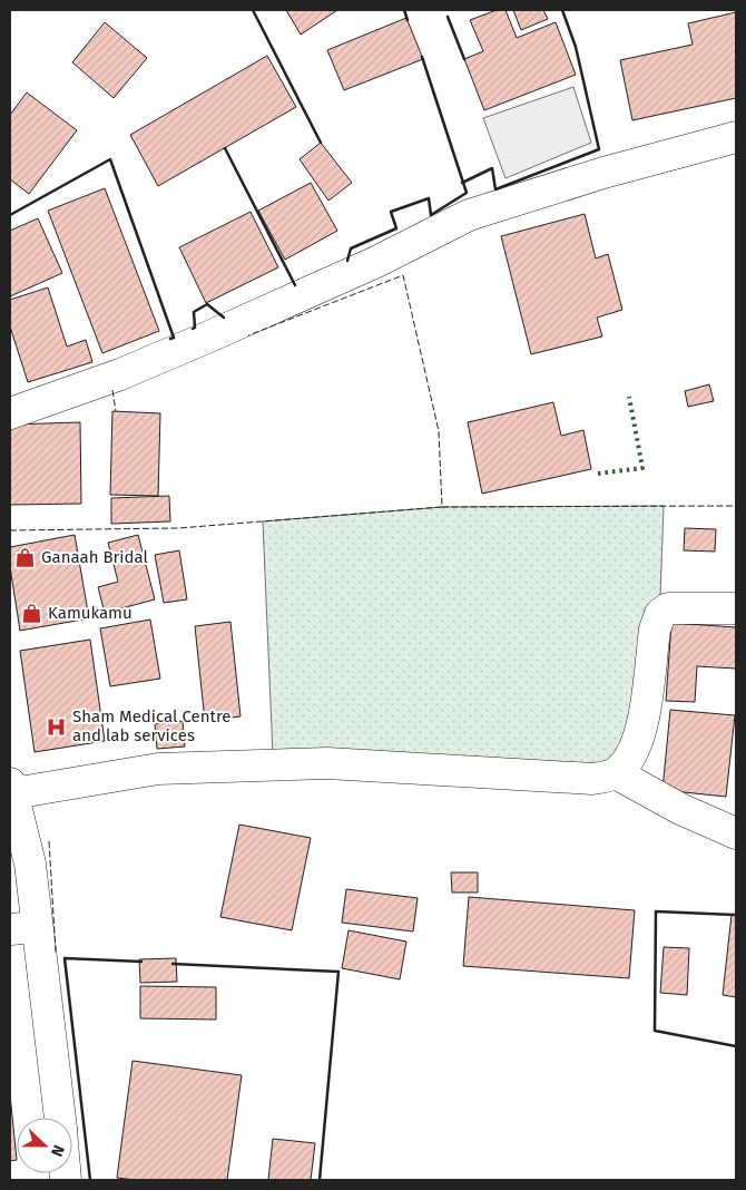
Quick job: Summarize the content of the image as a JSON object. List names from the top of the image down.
{
  "places": {
    "shop": ["Ganaah Bridal", "Kamukamu"],
    "hospital": ["Sham Medical Centre and lab services"]
  },
  "north": "right"
}
